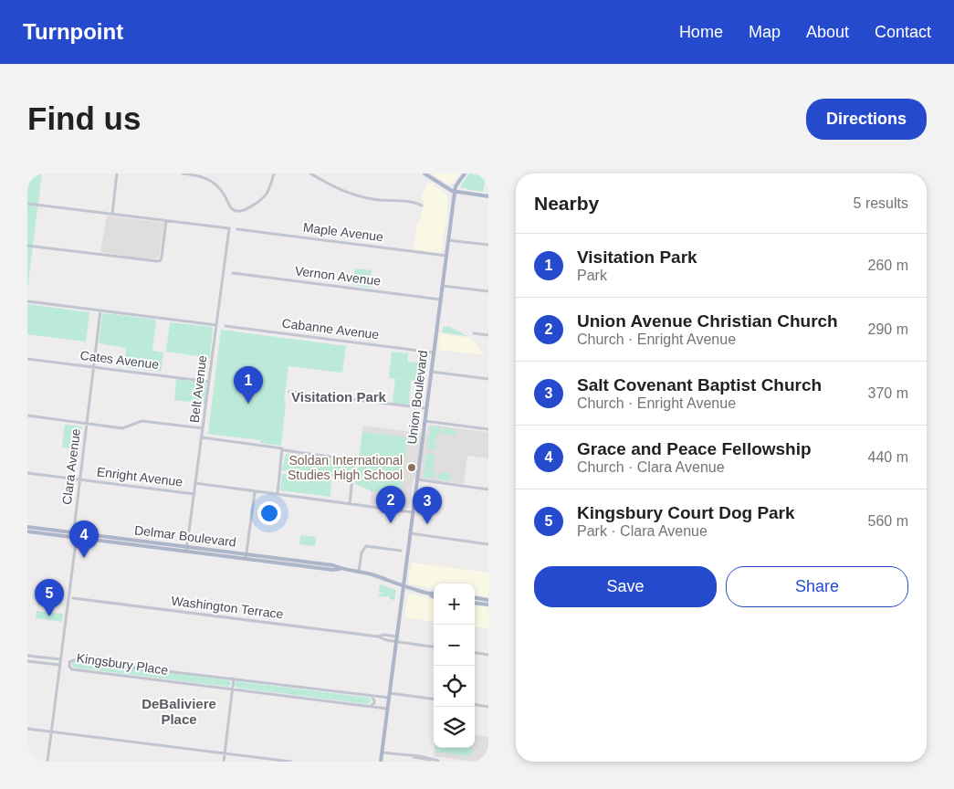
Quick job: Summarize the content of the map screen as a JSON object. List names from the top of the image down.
{
  "streets": {
    "main road": ["Union Boulevard", "Delmar Boulevard"],
    "street": [
      "Maple Avenue",
      "Vernon Avenue",
      "Cabanne Avenue",
      "Cates Avenue",
      "Belt Avenue",
      "Clara Avenue",
      "Enright Avenue",
      "Washington Terrace",
      "Kingsbury Place"
    ]
  },
  "crossings": [
    ["Maple Avenue", "Union Boulevard"],
    ["Vernon Avenue", "Union Boulevard"],
    ["Cabanne Avenue", "Union Boulevard"],
    ["Cates Avenue", "Belt Avenue"],
    ["Cates Avenue", "Clara Avenue"],
    ["Belt Avenue", "Enright Avenue"],
    ["Belt Avenue", "Delmar Boulevard"],
    ["Union Boulevard", "Enright Avenue"],
    ["Union Boulevard", "Delmar Boulevard"],
    ["Union Boulevard", "Kingsbury Place"],
    ["Clara Avenue", "Enright Avenue"],
    ["Clara Avenue", "Delmar Boulevard"],
    ["Clara Avenue", "Kingsbury Place"]
  ],
  "districts": ["Visitation Park", "DeBaliviere Place"],
  "places": ["Soldan International Studies High School"],
  "page": {
    "header": "Turnpoint",
    "nav": [
      "Home",
      "Map",
      "About",
      "Contact"
    ],
    "buttons": [
      "Directions",
      ["Save", "Share"]
    ],
    "title": "Find us",
    "heading": ["Nearby", "5 results"],
    "list": [
      {
        "mark": "1",
        "name": "Visitation Park",
        "note": "Park",
        "value": "260 m"
      },
      {
        "mark": "2",
        "name": "Union Avenue Christian Church",
        "note": "Church · Enright Avenue",
        "value": "290 m"
      },
      {
        "mark": "3",
        "name": "Salt Covenant Baptist Church",
        "note": "Church · Enright Avenue",
        "value": "370 m"
      },
      {
        "mark": "4",
        "name": "Grace and Peace Fellowship",
        "note": "Church · Clara Avenue",
        "value": "440 m"
      },
      {
        "mark": "5",
        "name": "Kingsbury Court Dog Park",
        "note": "Park · Clara Avenue",
        "value": "560 m"
      }
    ],
    "pins": [
      "1",
      "2",
      "3",
      "4",
      "5"
    ],
    "map_buttons": ["+", "−"]
  }
}
